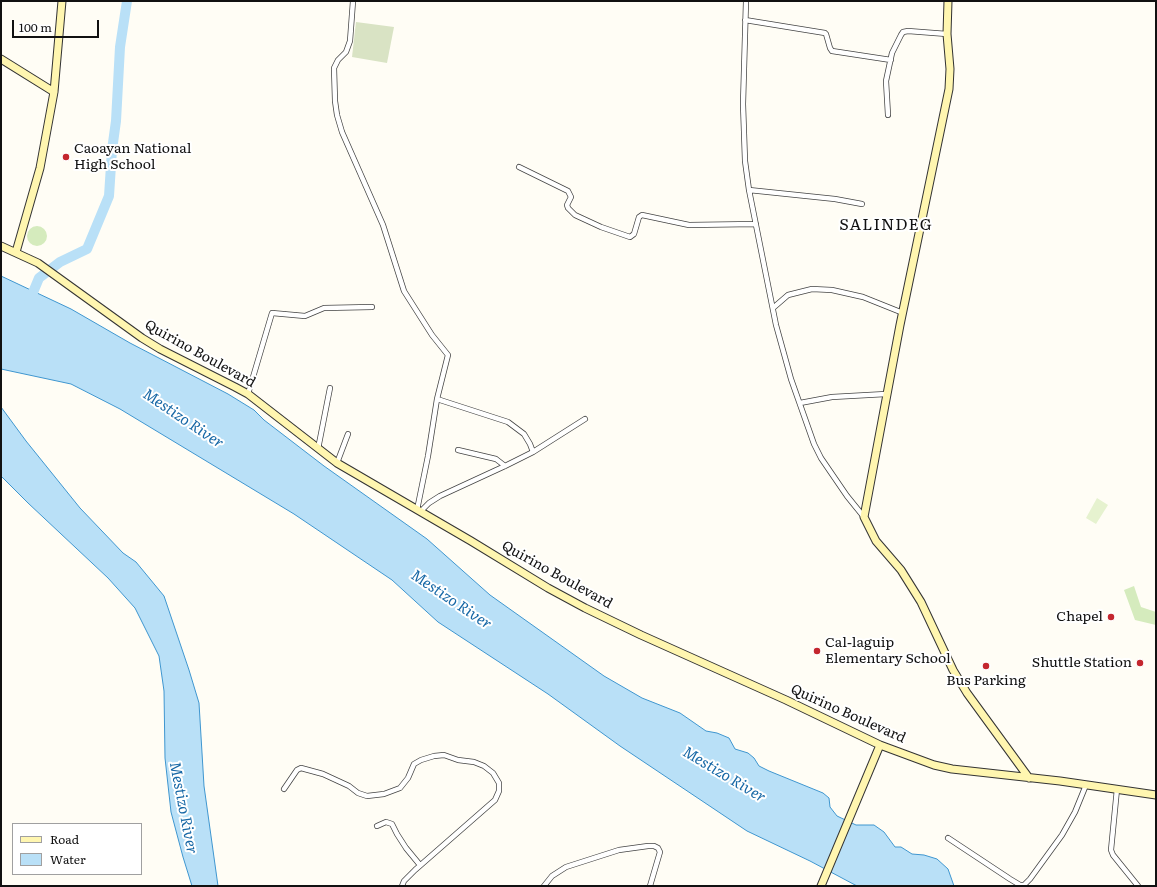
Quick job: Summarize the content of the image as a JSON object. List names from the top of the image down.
{
  "streets": {
    "street": ["Quirino Boulevard"]
  },
  "districts": ["SALINDEG"],
  "water": ["Mestizo River"],
  "places": [
    "Caoayan National High School",
    "Chapel",
    "Cal-laguip Elementary School",
    "Shuttle Station",
    "Bus Parking"
  ],
  "legend": ["Road", "Water"],
  "scale_bar": "100 m"
}
